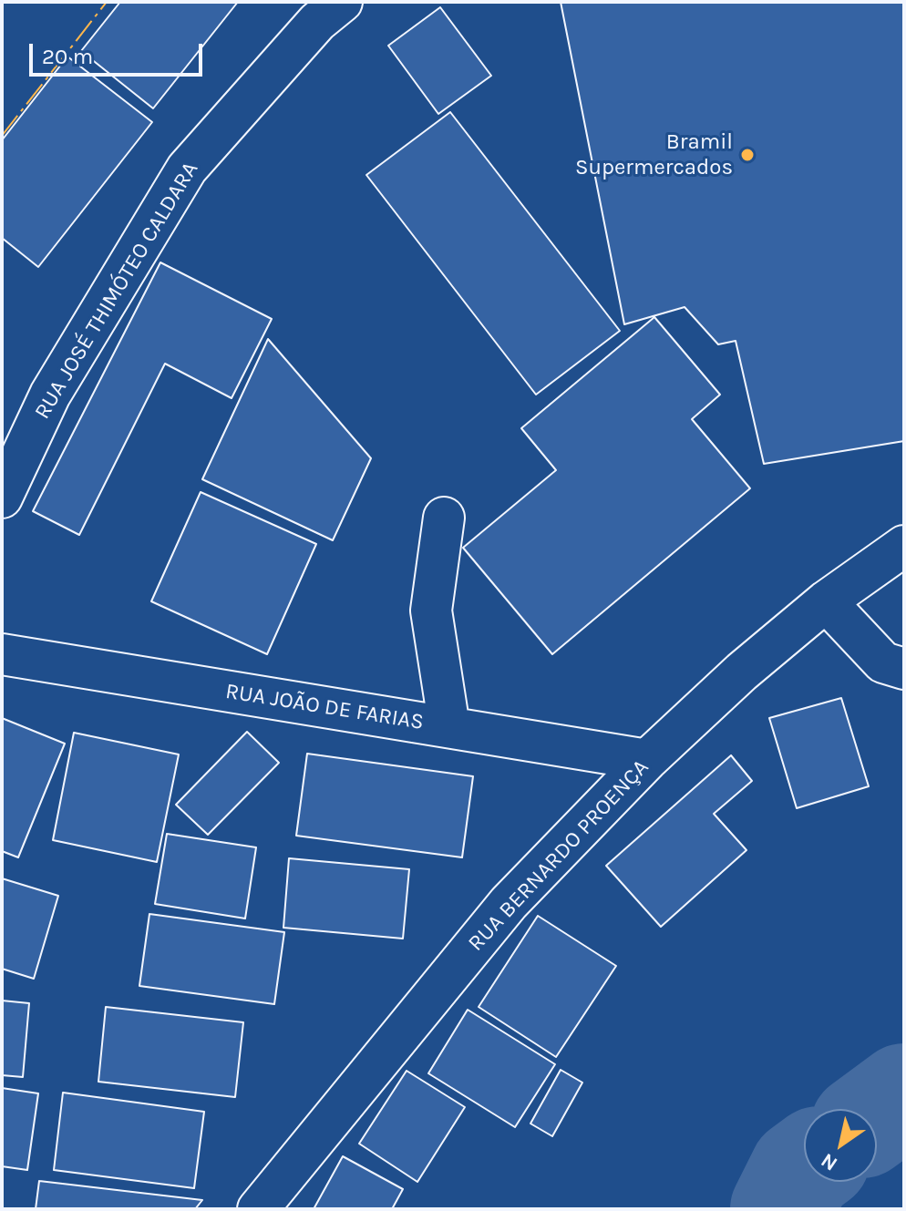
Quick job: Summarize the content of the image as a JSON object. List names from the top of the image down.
{
  "streets": {
    "street": ["RUA JOSÉ THIMÓTEO CALDARA", "RUA JOÃO DE FARIAS", "RUA BERNARDO PROENÇA"]
  },
  "crossings": [
    ["RUA JOÃO DE FARIAS", "RUA BERNARDO PROENÇA"]
  ],
  "places": ["Bramil Supermercados"],
  "scale_bar": "20 m",
  "north": "bottom left"
}
